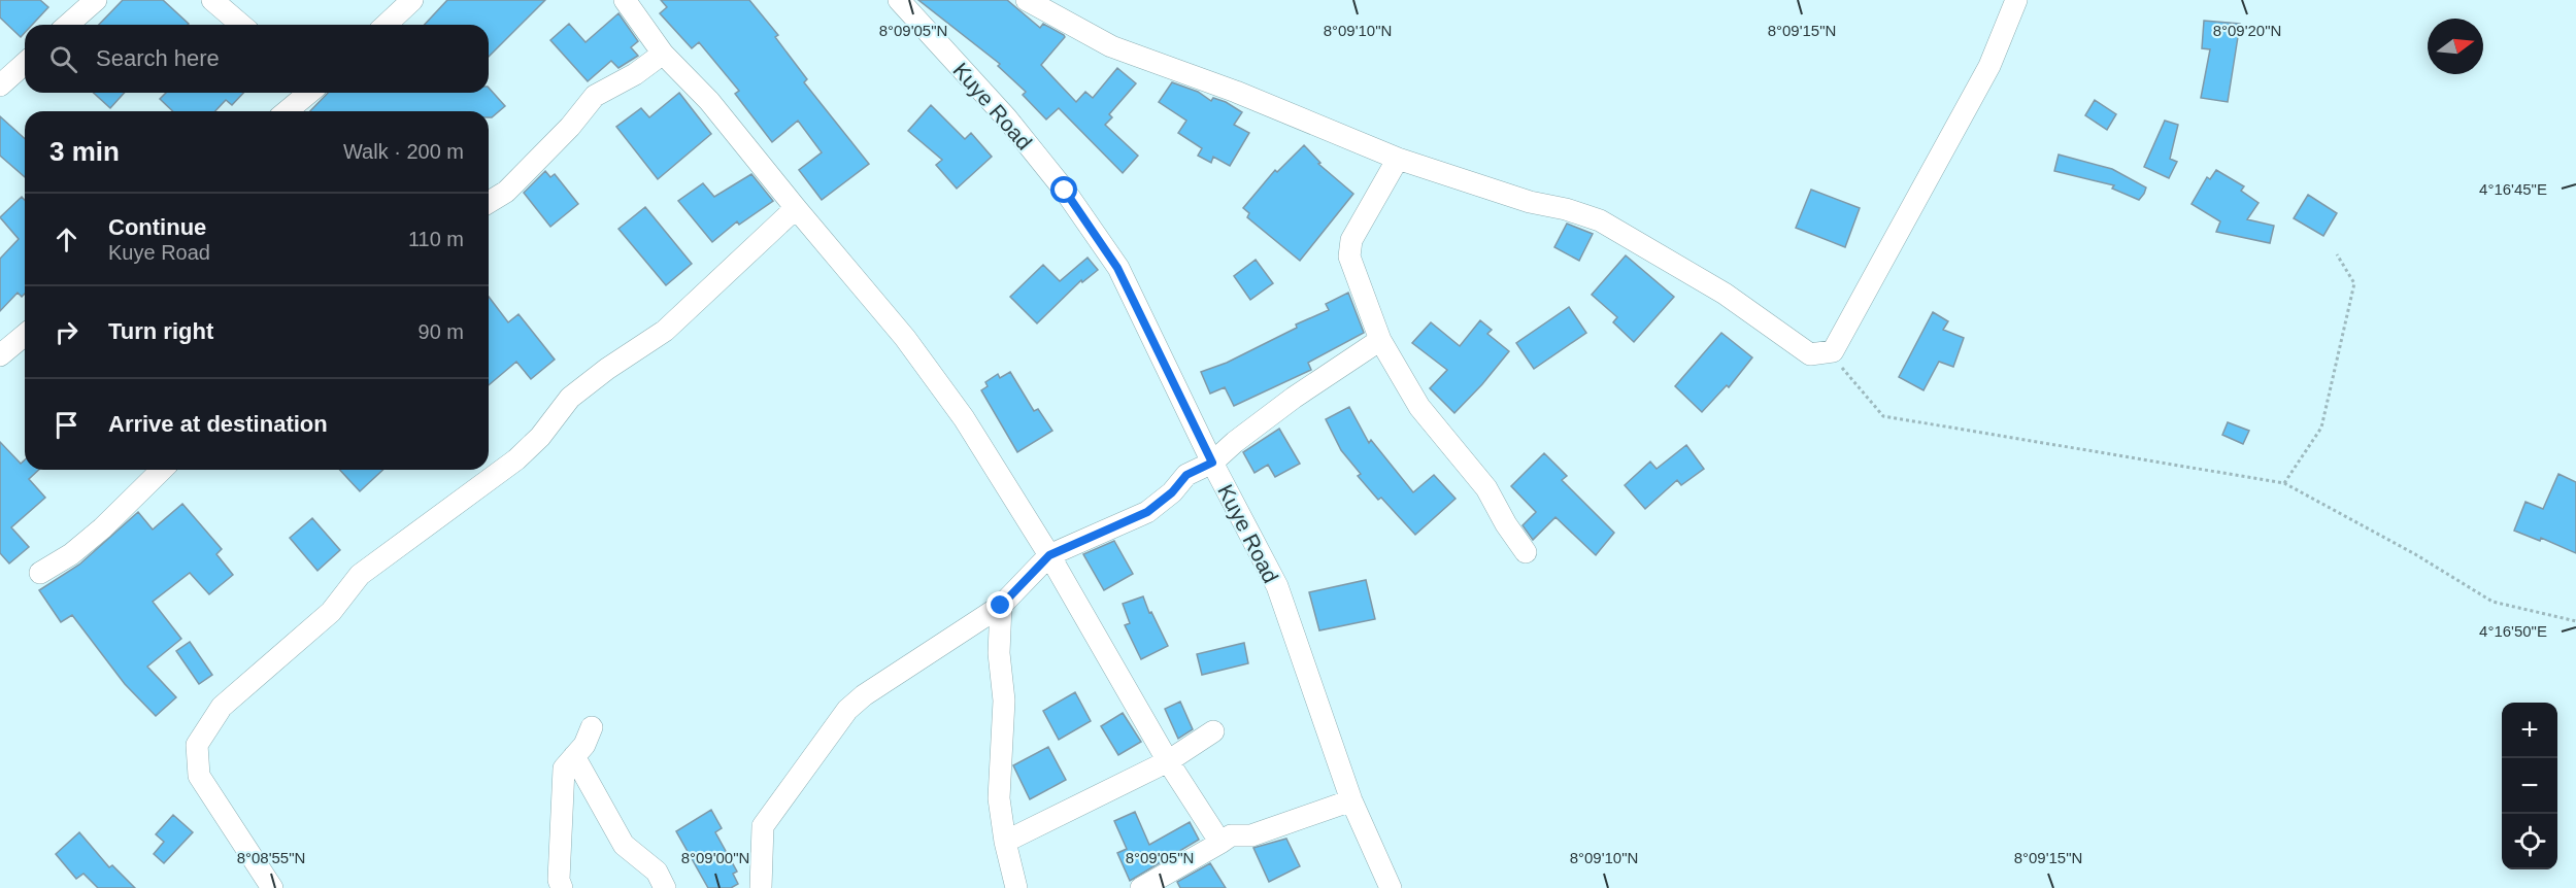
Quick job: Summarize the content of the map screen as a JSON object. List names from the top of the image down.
{
  "streets": {
    "street": ["Kuye Road"]
  },
  "north": "right",
  "page": {
    "search": "Search here",
    "heading": ["3 min", "Walk · 200 m"],
    "list": [
      ["Continue", "Kuye Road", "110 m"],
      ["Turn right", "90 m"],
      "Arrive at destination"
    ],
    "map_buttons": ["+", "−"]
  },
  "coordinates": [
    "8°09'05\"N",
    "8°09'10\"N",
    "8°09'15\"N",
    "8°09'20\"N",
    "4°16'45\"E",
    "4°16'50\"E",
    "8°08'55\"N",
    "8°09'00\"N"
  ]
}
